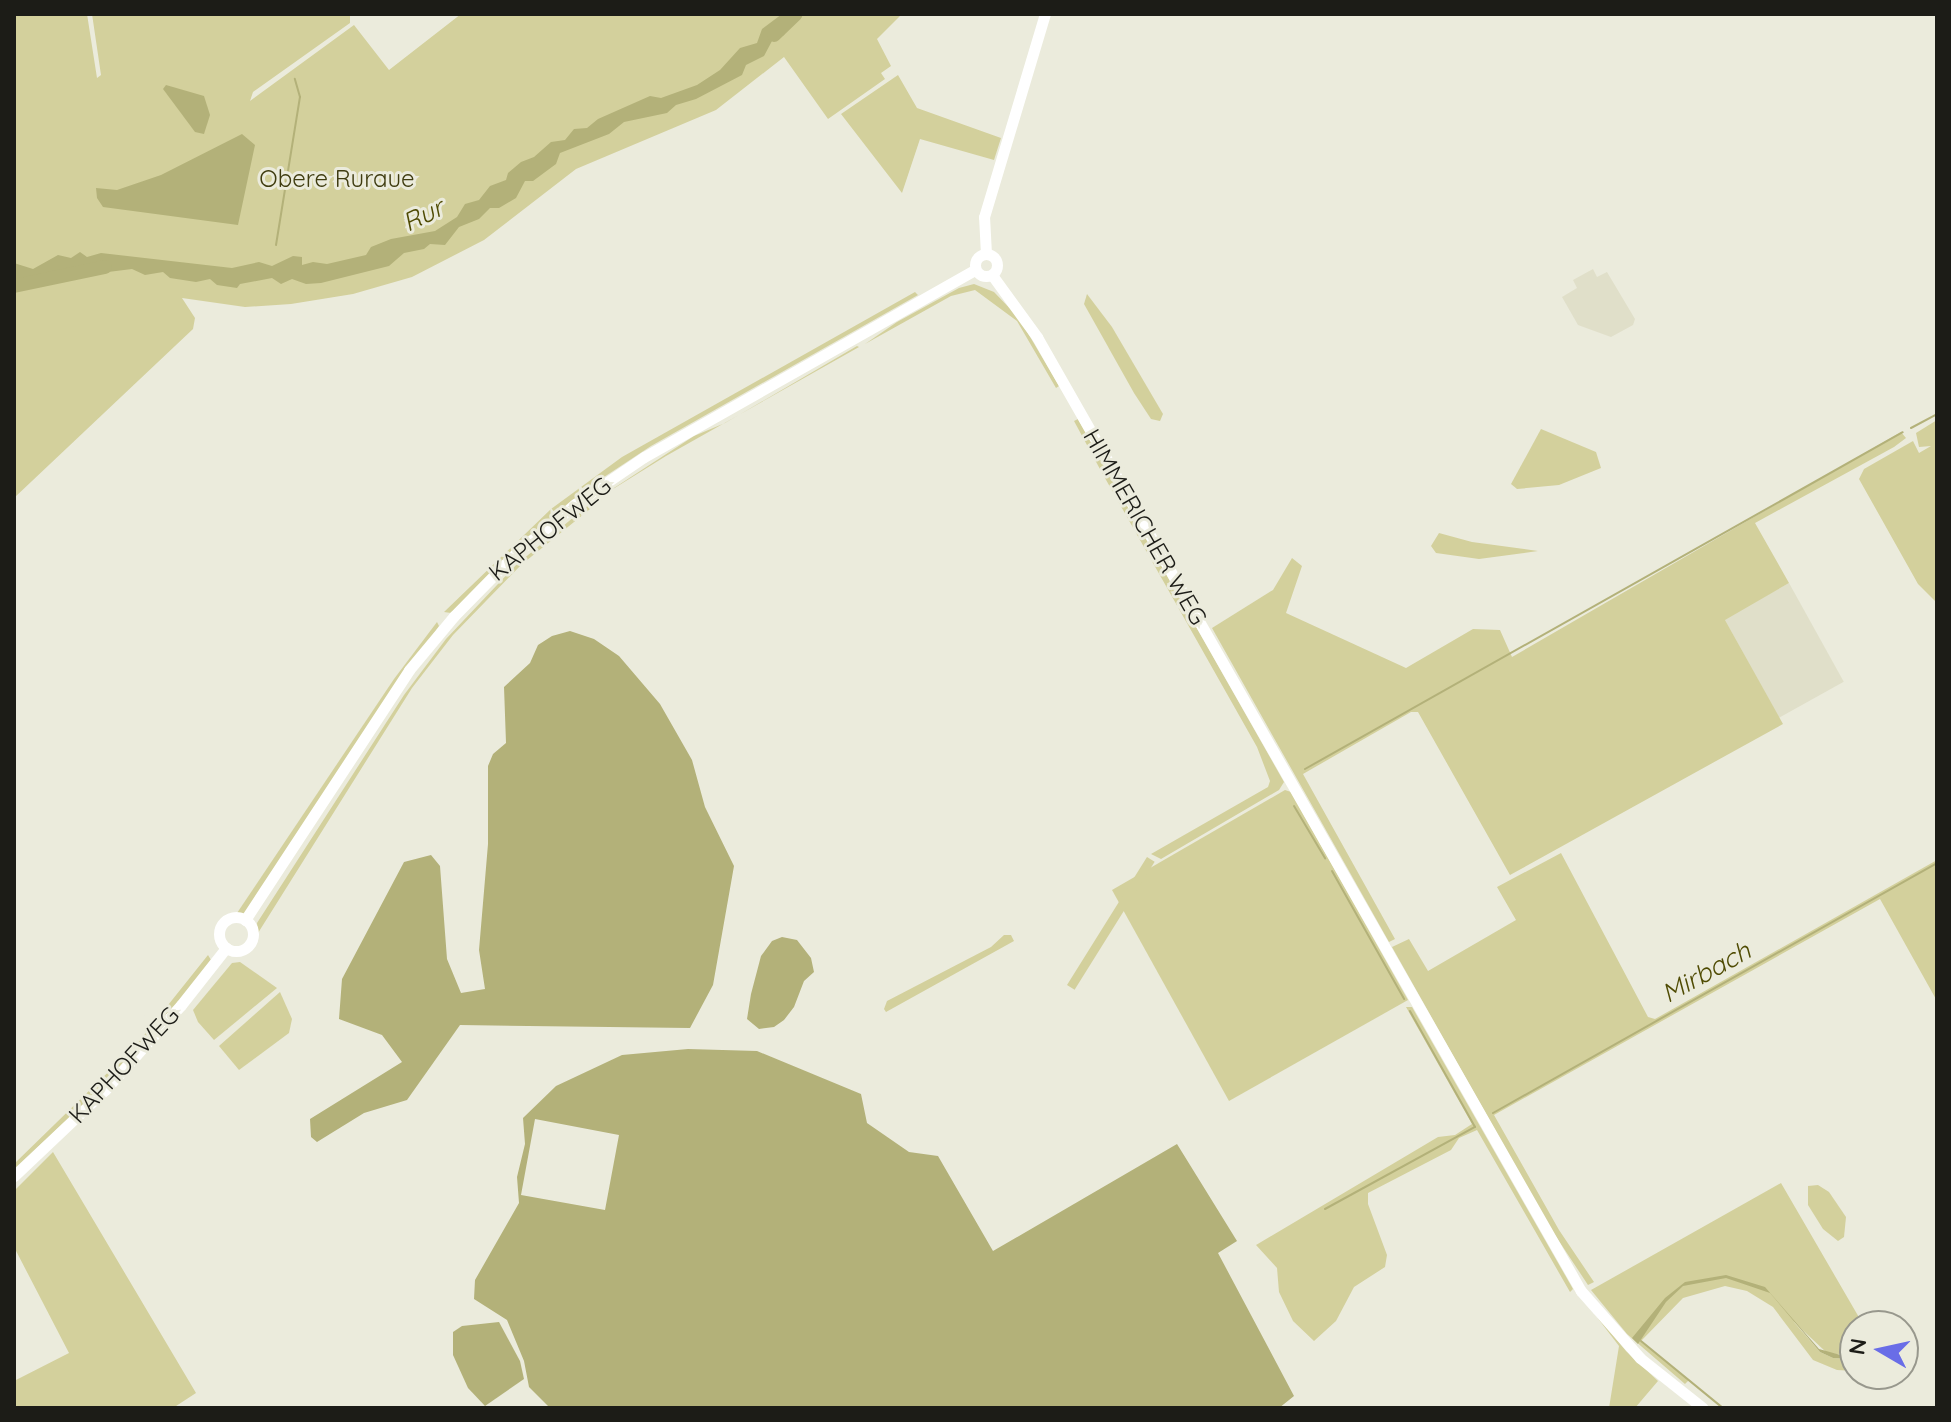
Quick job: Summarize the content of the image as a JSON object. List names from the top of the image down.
{
  "streets": {
    "main road": ["HIMMERICHER WEG", "KAPHOFWEG"]
  },
  "crossings": [
    ["HIMMERICHER WEG", "KAPHOFWEG"]
  ],
  "water": ["Rur", "Mirbach"],
  "parks": ["Obere Ruraue"],
  "north": "left"
}
